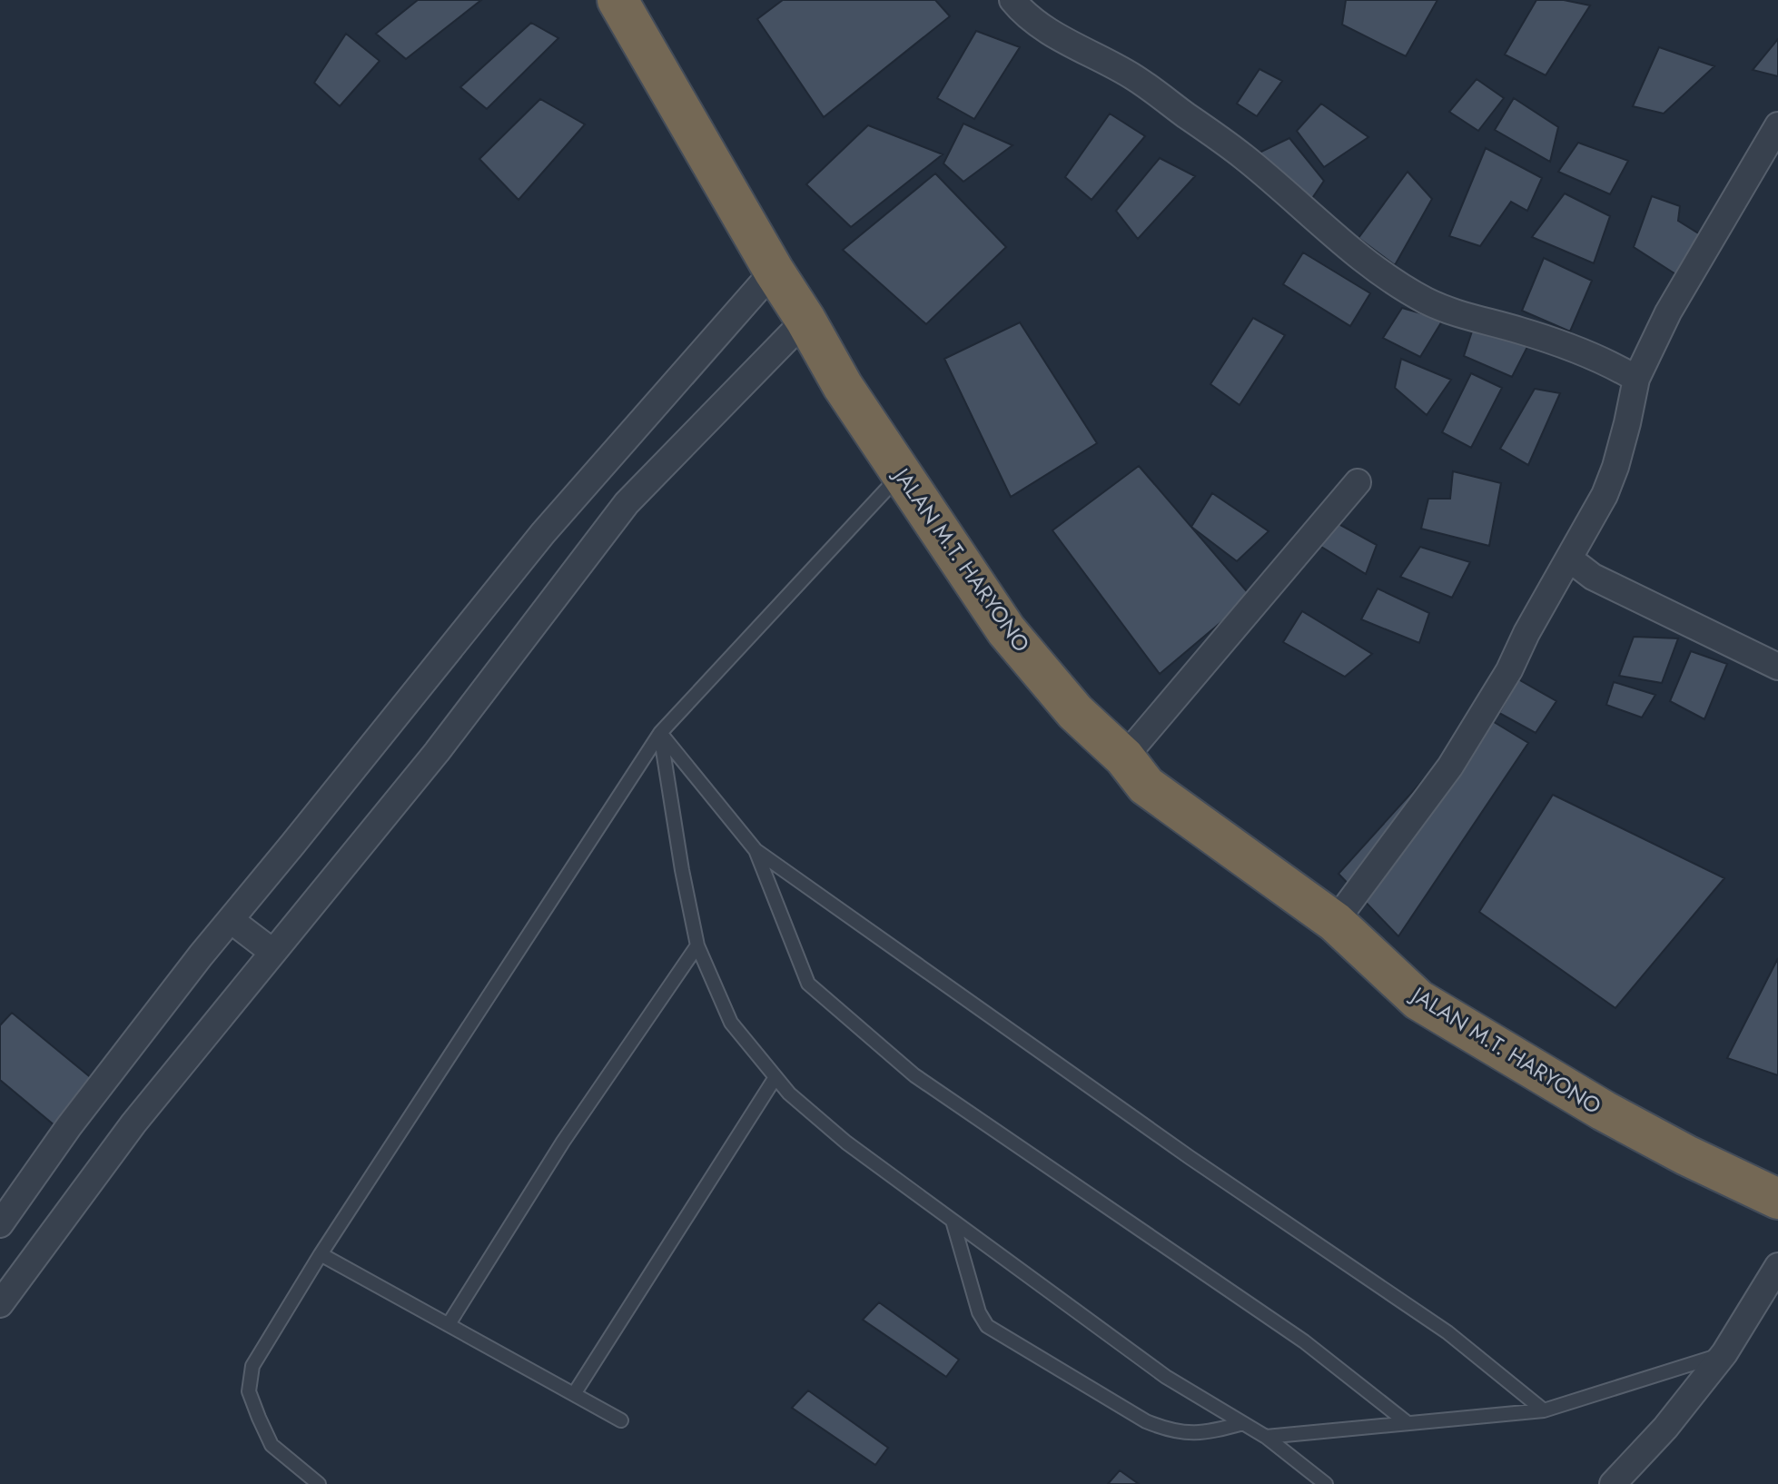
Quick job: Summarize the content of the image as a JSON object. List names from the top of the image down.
{
  "streets": {
    "highway": ["JALAN M.T. HARYONO"]
  }
}
